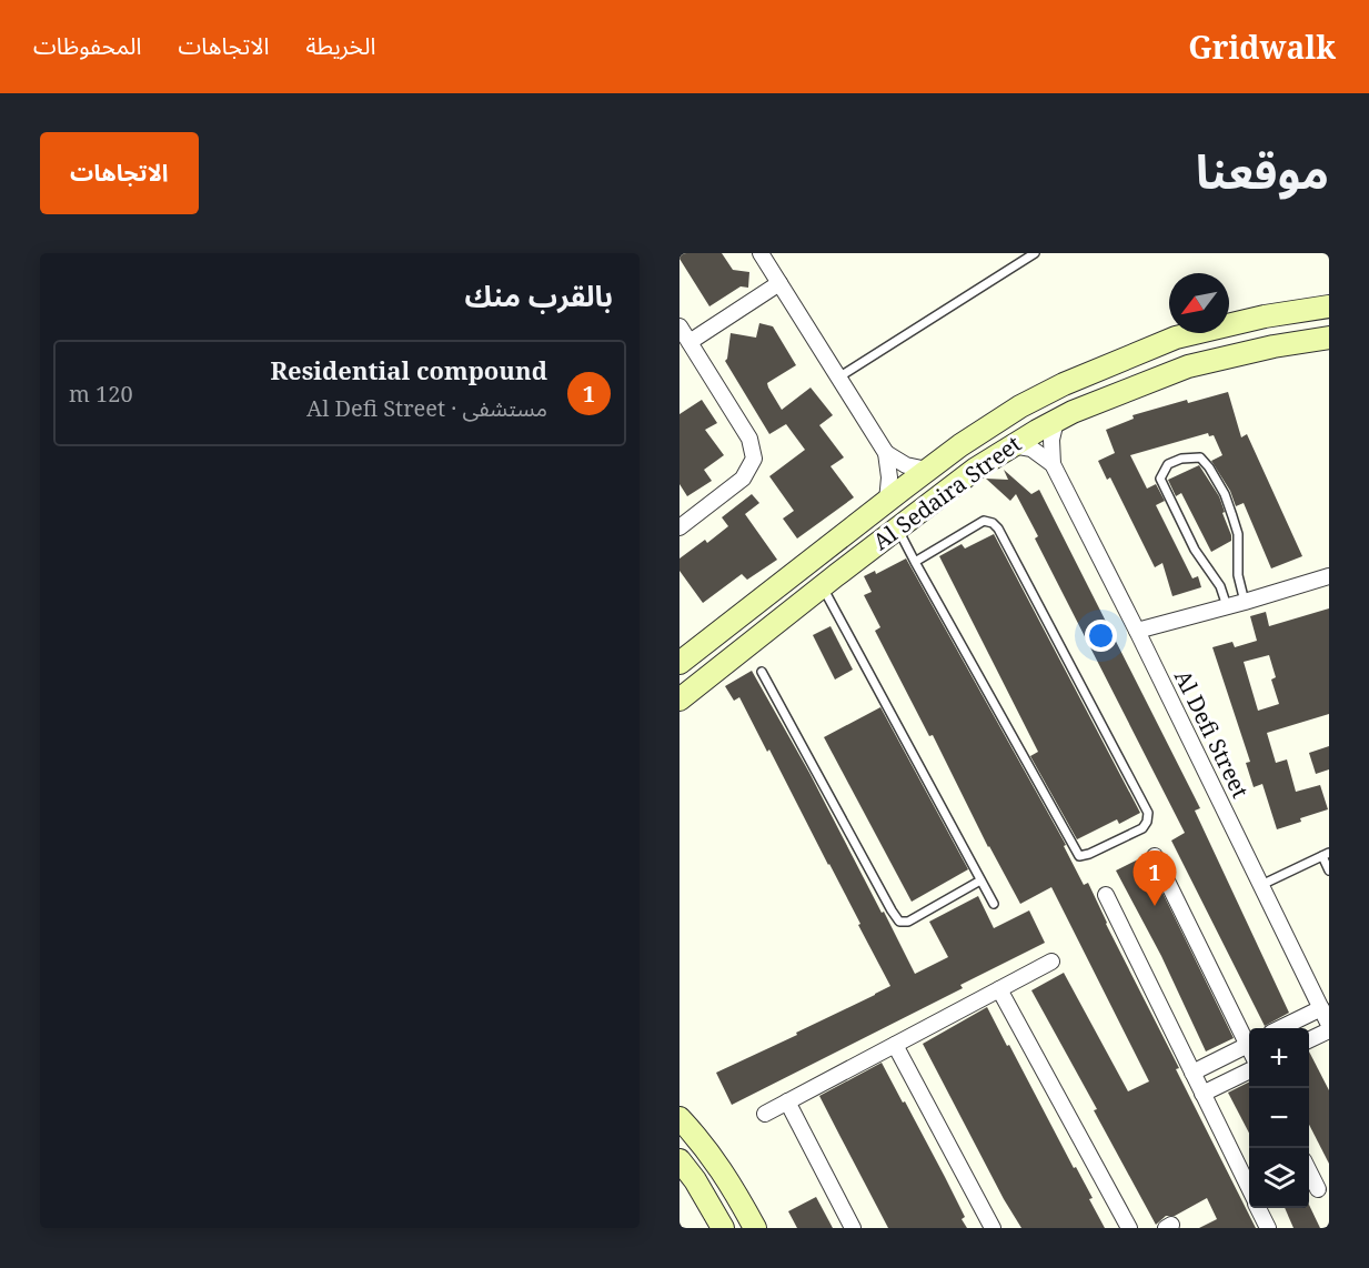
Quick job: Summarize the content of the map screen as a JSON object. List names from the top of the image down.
{
  "streets": {
    "main road": ["Al Sedaira Street"],
    "street": ["Al Defi Street"]
  },
  "crossings": [
    ["Al Sedaira Street", "Al Defi Street"]
  ],
  "north": "bottom left",
  "page": {
    "header": "Gridwalk",
    "nav": ["الخريطة", "الاتجاهات", "المحفوظات"],
    "title": "موقعنا",
    "buttons": "الاتجاهات",
    "heading": "بالقرب منك",
    "list": [
      {
        "mark": "1",
        "name": "Residential compound",
        "note": "مستشفى · Al Defi Street",
        "value": "120 m"
      }
    ],
    "pins": "1",
    "map_buttons": ["+", "−"]
  }
}
